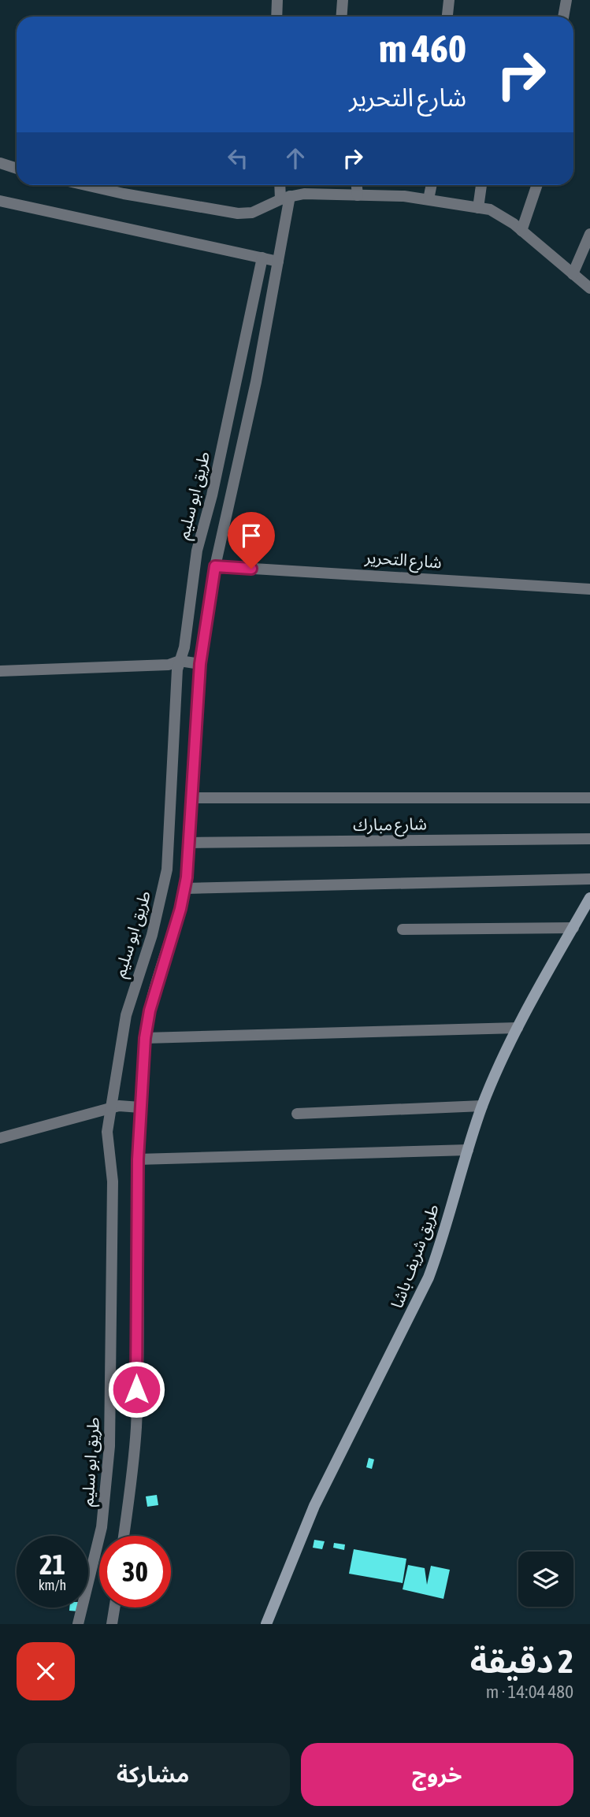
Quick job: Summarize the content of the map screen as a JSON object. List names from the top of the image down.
{
  "streets": {
    "street": [
      "طريق ابو سليم",
      "شارع التحرير",
      "شارع مبارك",
      "طريق شريف باشا"
    ]
  },
  "crossings": [
    ["طريق ابو سليم", "شارع التحرير"],
    ["طريق ابو سليم", "شارع مبارك"]
  ],
  "page": {
    "turn": ["460 m", "شارع التحرير"],
    "speed": "21 km/h",
    "limit": "30",
    "heading": ["2 دقيقة", "480 m · 14:04"],
    "buttons": ["خروج", "مشاركة"]
  }
}
